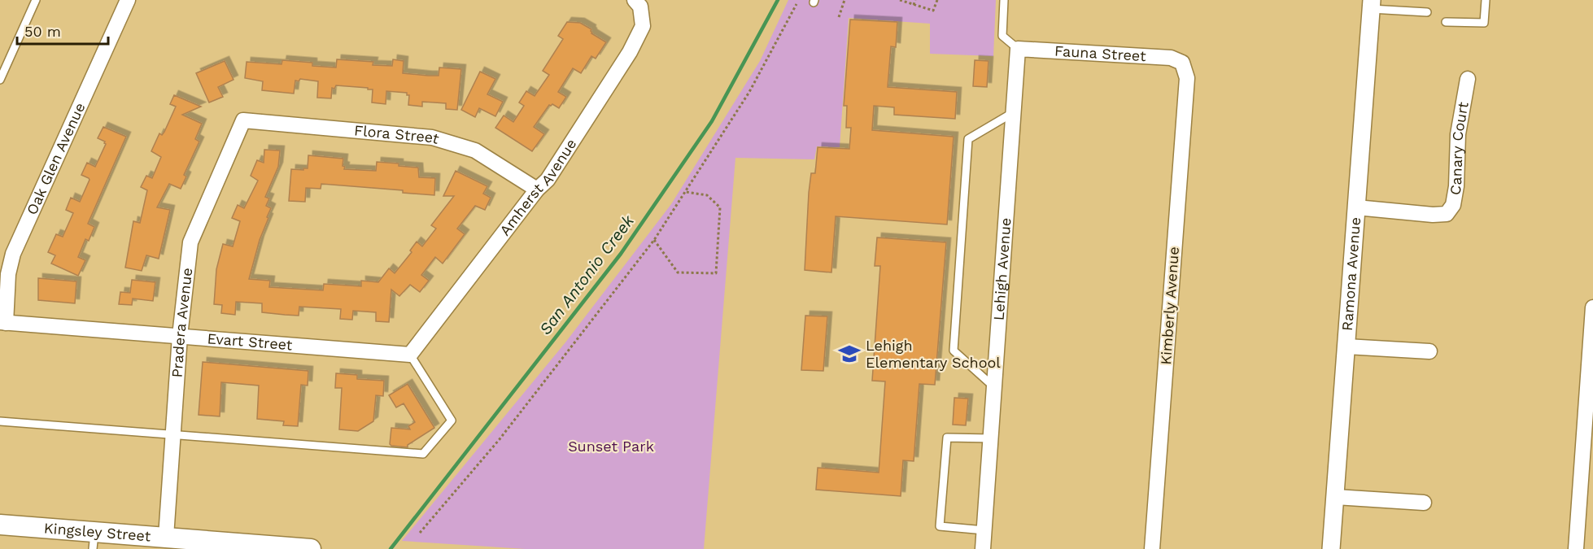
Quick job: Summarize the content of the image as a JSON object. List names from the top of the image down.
{
  "streets": {
    "main road": ["Kingsley Street"],
    "street": [
      "Fauna Street",
      "Flora Street",
      "Canary Court",
      "Oak Glen Avenue",
      "Amherst Avenue",
      "Lehigh Avenue",
      "Ramona Avenue",
      "Kimberly Avenue",
      "Pradera Avenue",
      "Evart Street"
    ]
  },
  "crossings": [
    ["Fauna Street", "Lehigh Avenue"],
    ["Fauna Street", "Kimberly Avenue"],
    ["Flora Street", "Amherst Avenue"],
    ["Flora Street", "Pradera Avenue"],
    ["Canary Court", "Ramona Avenue"],
    ["Oak Glen Avenue", "Evart Street"],
    ["Amherst Avenue", "Evart Street"],
    ["Pradera Avenue", "Evart Street"],
    ["Pradera Avenue", "Kingsley Street"]
  ],
  "water": ["San Antonio Creek"],
  "parks": ["Sunset Park"],
  "places": {
    "school or university": ["Lehigh Elementary School"]
  },
  "scale_bar": "50 m"
}
